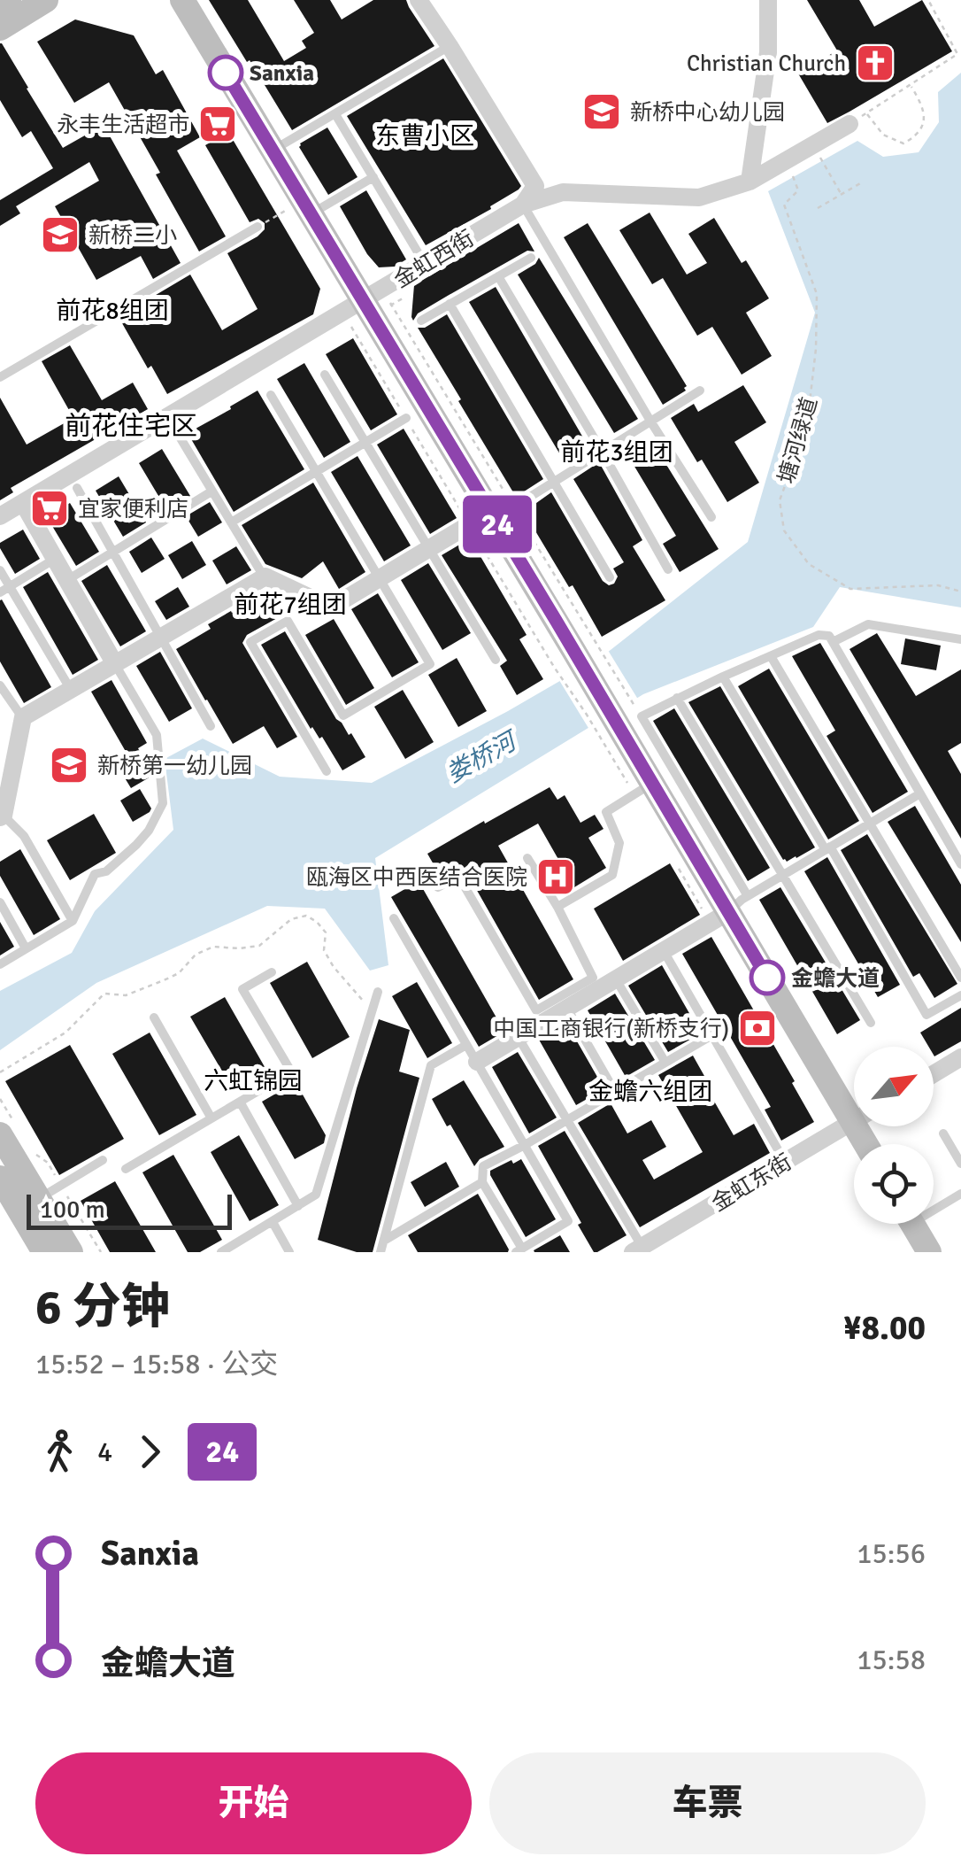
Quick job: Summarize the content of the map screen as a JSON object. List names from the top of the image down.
{
  "streets": {
    "street": ["金虹西街", "金虹东街"],
    "path": ["塘河绿道"]
  },
  "crossings": [
    ["金虹西街", "塘河绿道"]
  ],
  "districts": [
    "东曹小区",
    "前花8组团",
    "前花住宅区",
    "前花3组团",
    "前花7组团",
    "六虹锦园",
    "金蟾六组团"
  ],
  "water": ["娄桥河"],
  "places": {
    "church": ["Christian Church"],
    "other": ["Sanxia", "金蟾大道"],
    "school or university": ["新桥中心幼儿园", "新桥二小", "新桥第一幼儿园"],
    "supermarket": ["永丰生活超市", "宜家便利店"],
    "hospital": ["瓯海区中西医结合医院"],
    "bank": ["中国工商银行(新桥支行)"]
  },
  "lines": ["bus line 24"],
  "scale_bar": "100 m",
  "north": "top right",
  "page": {
    "on_map": "24",
    "scale": "100 m",
    "heading": ["6 分钟", "15:52 – 15:58 · 公交", "¥8.00"],
    "legs": ["4", "24"],
    "list": [
      {
        "name": "Sanxia",
        "value": "15:56"
      },
      {
        "name": "金蟾大道",
        "value": "15:58"
      }
    ],
    "buttons": ["开始", "车票"]
  }
}
